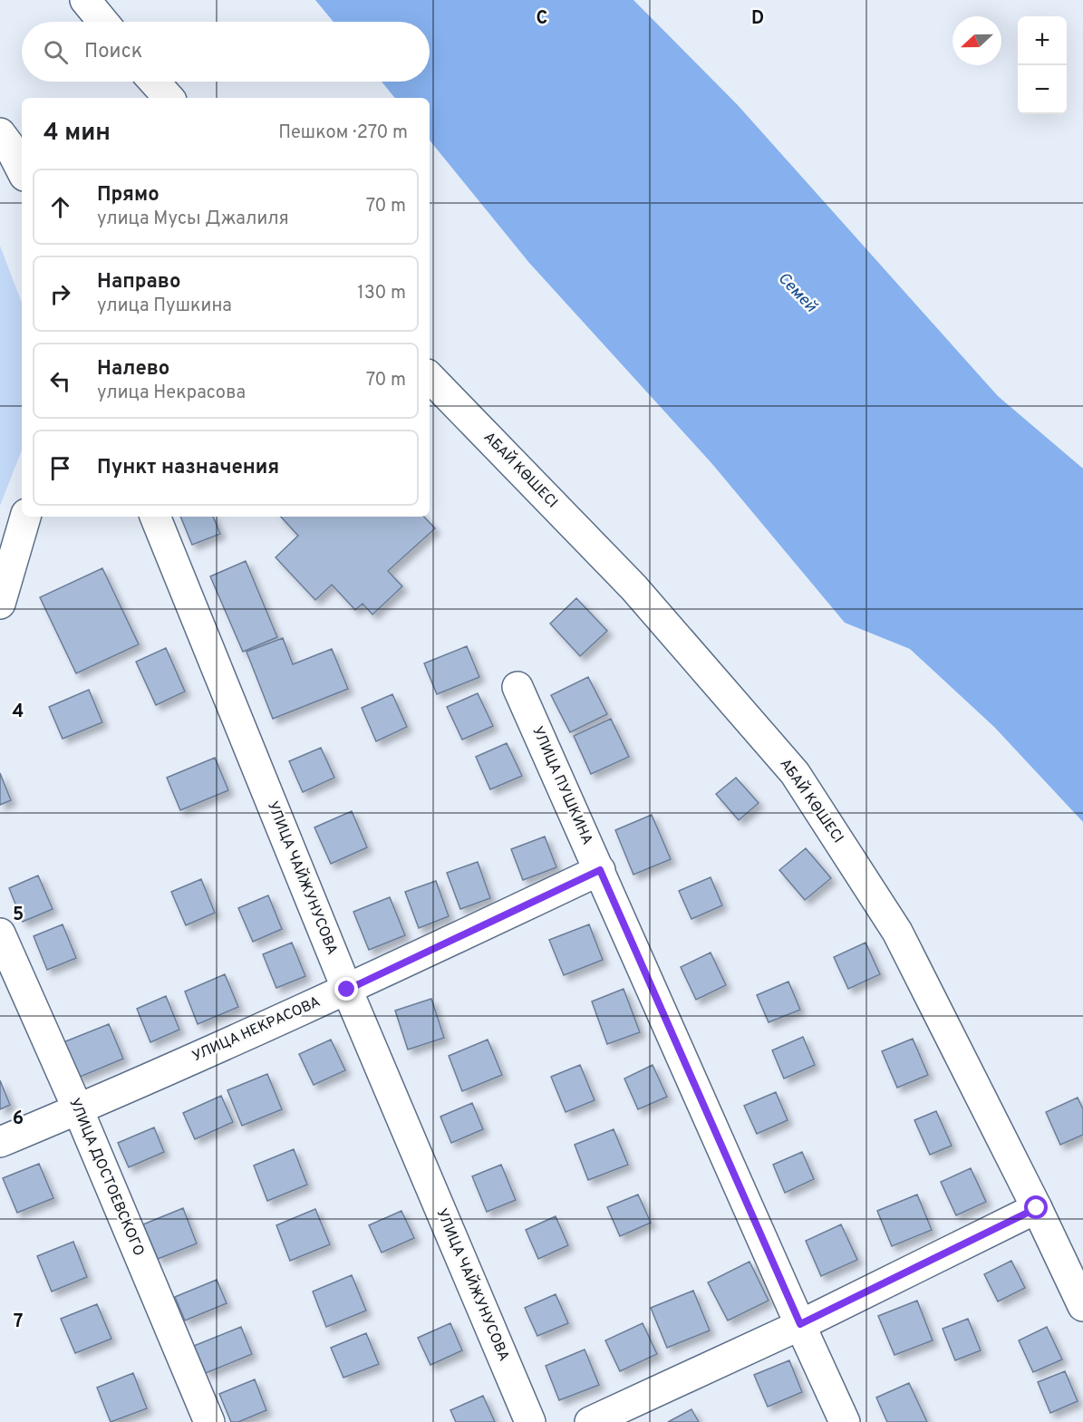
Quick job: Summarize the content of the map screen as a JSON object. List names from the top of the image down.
{
  "streets": {
    "street": [
      "АБАЙ КӨШЕСІ",
      "УЛИЦА ПУШКИНА",
      "УЛИЦА ЧАЙЖУНУСОВА",
      "УЛИЦА НЕКРАСОВА",
      "УЛИЦА ДОСТОЕВСКОГО"
    ]
  },
  "crossings": [
    ["УЛИЦА ПУШКИНА", "УЛИЦА НЕКРАСОВА"],
    ["УЛИЦА ЧАЙЖУНУСОВА", "УЛИЦА НЕКРАСОВА"],
    ["УЛИЦА НЕКРАСОВА", "УЛИЦА ДОСТОЕВСКОГО"]
  ],
  "water": ["Семей"],
  "north": "left",
  "page": {
    "map_buttons": ["+", "−"],
    "search": "Поиск",
    "heading": ["4 мин", "Пешком · 270 m"],
    "list": [
      ["Прямо", "улица Мусы Джалиля", "70 m"],
      ["Направо", "улица Пушкина", "130 m"],
      ["Налево", "улица Некрасова", "70 m"],
      "Пункт назначения"
    ]
  },
  "grid": {
    "columns": ["C", "D"],
    "rows": [
      "4",
      "5",
      "6",
      "7"
    ]
  }
}
